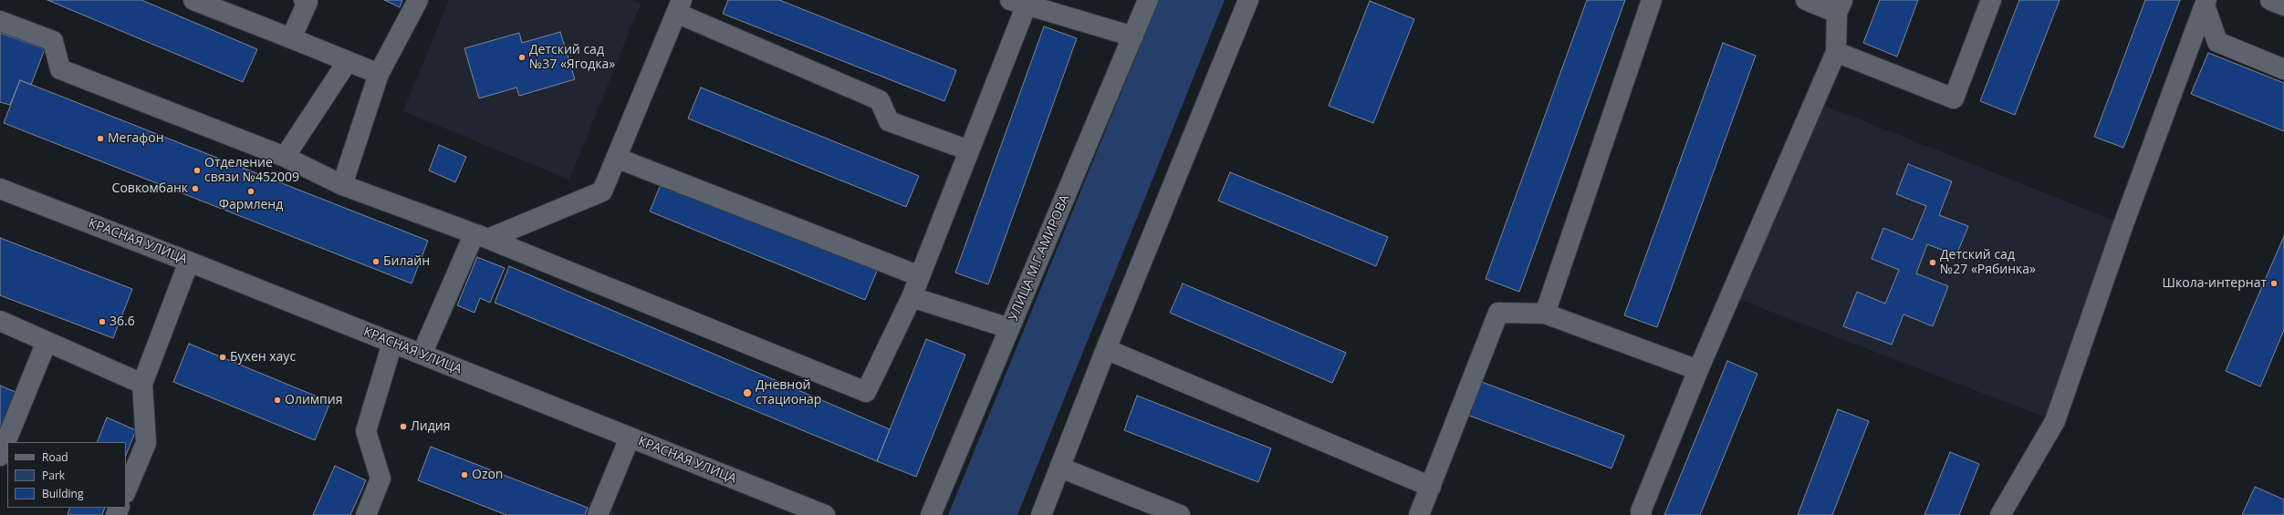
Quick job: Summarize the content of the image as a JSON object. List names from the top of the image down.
{
  "streets": {
    "street": ["КРАСНАЯ УЛИЦА", "УЛИЦА М.Г.АМИРОВА"]
  },
  "places": [
    "Детский сад №37 «Ягодка»",
    "Мегафон",
    "Отделение связи №452009",
    "Совкомбанк",
    "Фармленд",
    "Билайн",
    "Детский сад №27 «Рябинка»",
    "Школа-интернат",
    "36.6",
    "Бухен хаус",
    "Дневной стационар",
    "Олимпия",
    "Лидия",
    "Ozon"
  ],
  "legend": ["Road", "Park", "Building"]
}
